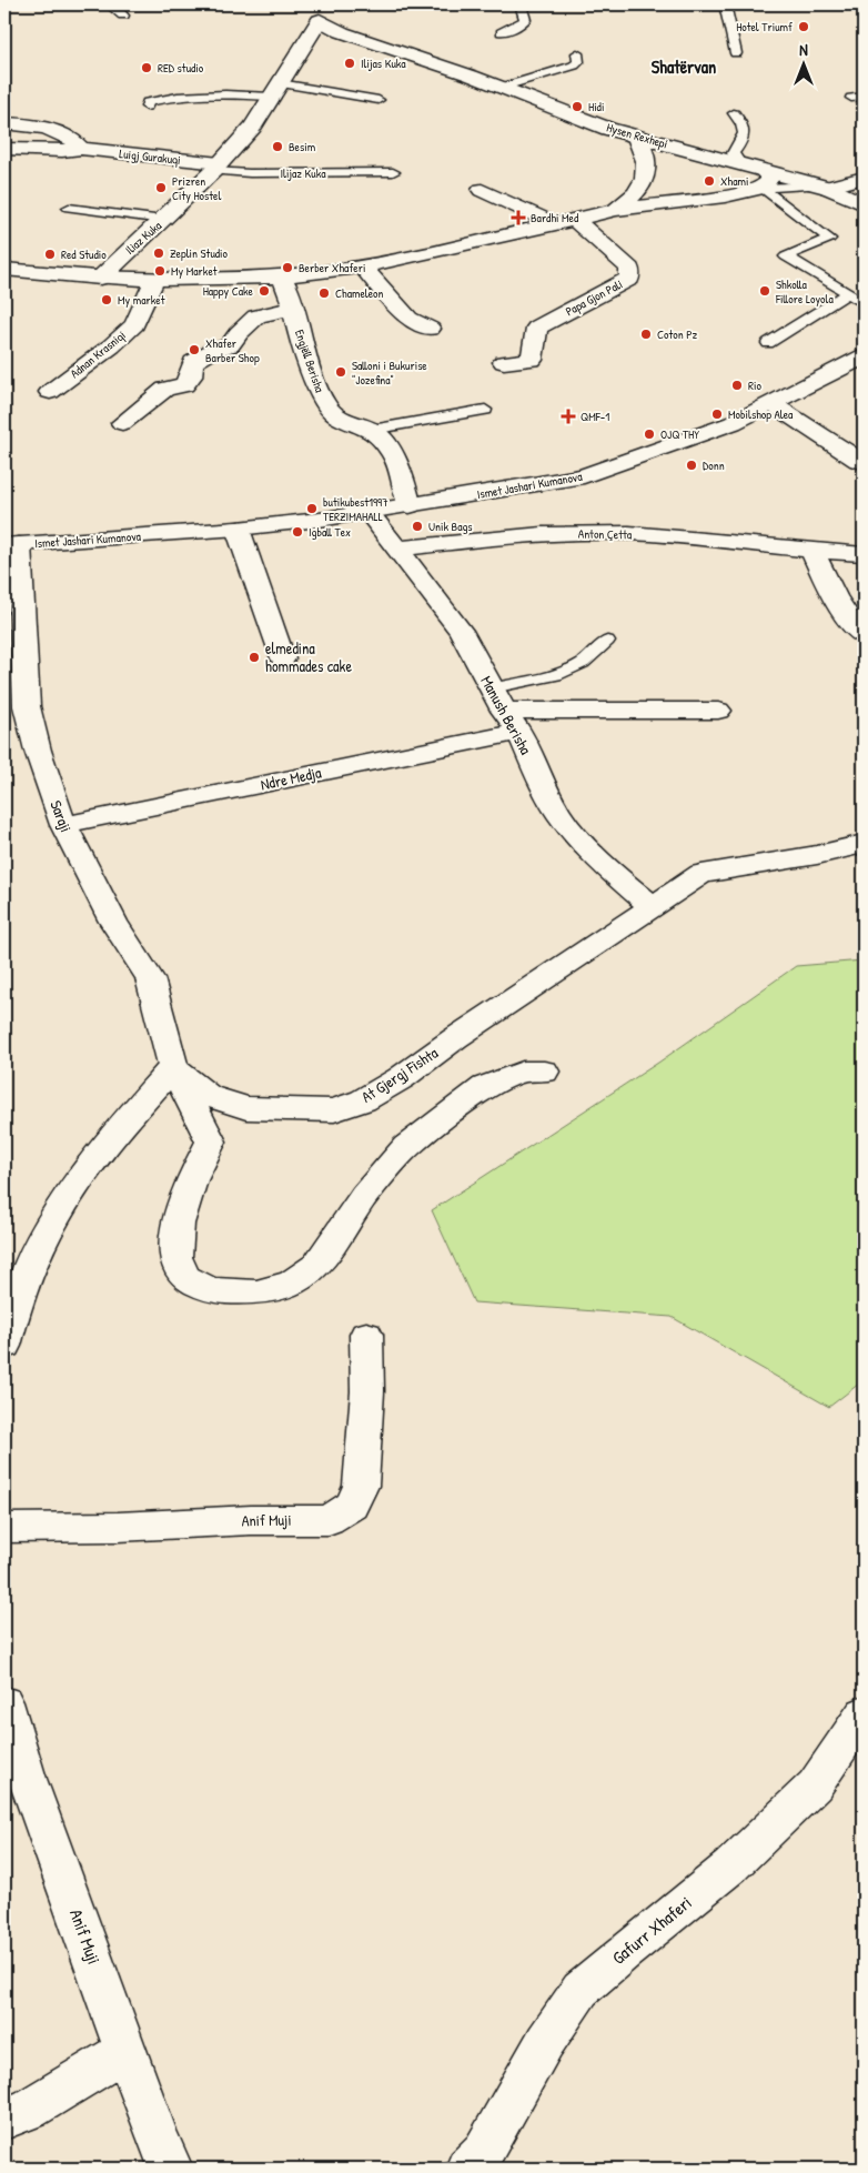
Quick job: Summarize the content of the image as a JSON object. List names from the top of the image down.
{
  "streets": {
    "street": [
      "Hysen Rexhepi",
      "Luigj Gurakuqi",
      "Iliaz Kuka",
      "Papa Gjon Pali",
      "Adnan Krasniqi",
      "Engjëll Berisha",
      "Ismet Jashari Kumanova",
      "Anton Çetta",
      "Manush Berisha",
      "Ndre Medja",
      "Saraji",
      "At Gjergj Fishta",
      "Anif Muji",
      "Gafurr Xhaferi"
    ],
    "lane": ["Ilijaz Kuka"]
  },
  "crossings": [
    ["Hysen Rexhepi", "Iliaz Kuka"],
    ["Luigj Gurakuqi", "Ilijaz Kuka"],
    ["Luigj Gurakuqi", "Iliaz Kuka"],
    ["Ilijaz Kuka", "Iliaz Kuka"],
    ["Engjëll Berisha", "Ismet Jashari Kumanova"],
    ["Ismet Jashari Kumanova", "Manush Berisha"],
    ["Ismet Jashari Kumanova", "Saraji"],
    ["Anton Çetta", "Manush Berisha"],
    ["Manush Berisha", "Ndre Medja"],
    ["Manush Berisha", "At Gjergj Fishta"],
    ["Ndre Medja", "Saraji"],
    ["Saraji", "At Gjergj Fishta"]
  ],
  "districts": ["Shatërvan"],
  "places": {
    "other": [
      "Hotel Triumf",
      "Ilijas Kuka",
      "RED studio",
      "Hidi",
      "Besim",
      "Xhami",
      "Prizren City Hostel",
      "Zeplin Studio",
      "Red Studio",
      "Berber Xhaferi",
      "My Market",
      "Happy Cake",
      "Shkolla Fillore Loyola",
      "Chameleon",
      "My market",
      "Coton Pz",
      "Xhafer Barber Shop",
      "Salloni i Bukurise \"Jozefina\"",
      "Rio",
      "Mobilshop Alea",
      "OJQ THY",
      "Donn",
      "butikubest1997 TERZIMAHALL",
      "Unik Bags",
      "Igball Tex",
      "elmedina hommades cake"
    ],
    "health": ["Bardhi Med", "QMF-1"]
  },
  "north": "top"
}
